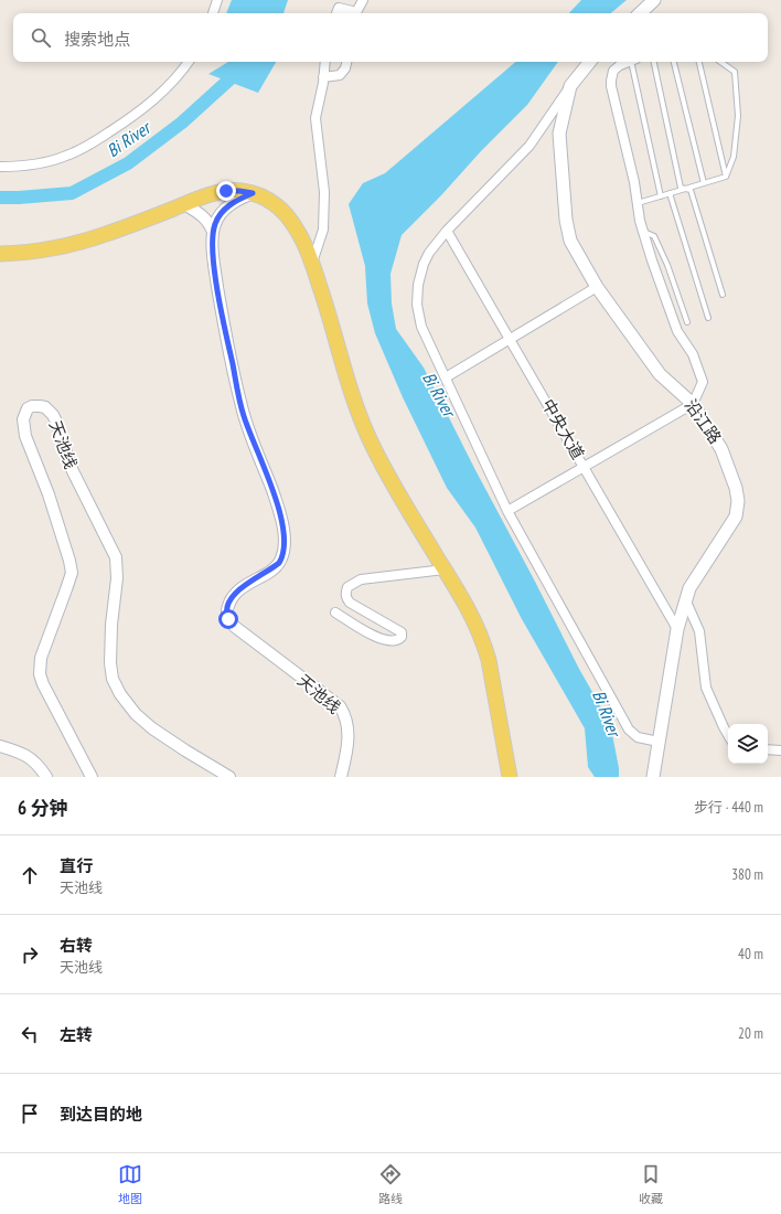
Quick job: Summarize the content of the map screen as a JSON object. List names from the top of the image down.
{
  "streets": {
    "main road": ["沿江路"],
    "street": ["中央大道", "天池线"]
  },
  "crossings": [
    ["沿江路", "中央大道"]
  ],
  "water": ["Bi River"],
  "page": {
    "search": "搜索地点",
    "heading": ["6 分钟", "步行 · 440 m"],
    "list": [
      ["直行", "天池线", "380 m"],
      ["右转", "天池线", "40 m"],
      ["左转", "20 m"],
      "到达目的地"
    ],
    "nav": ["地图", "路线", "收藏"]
  }
}
